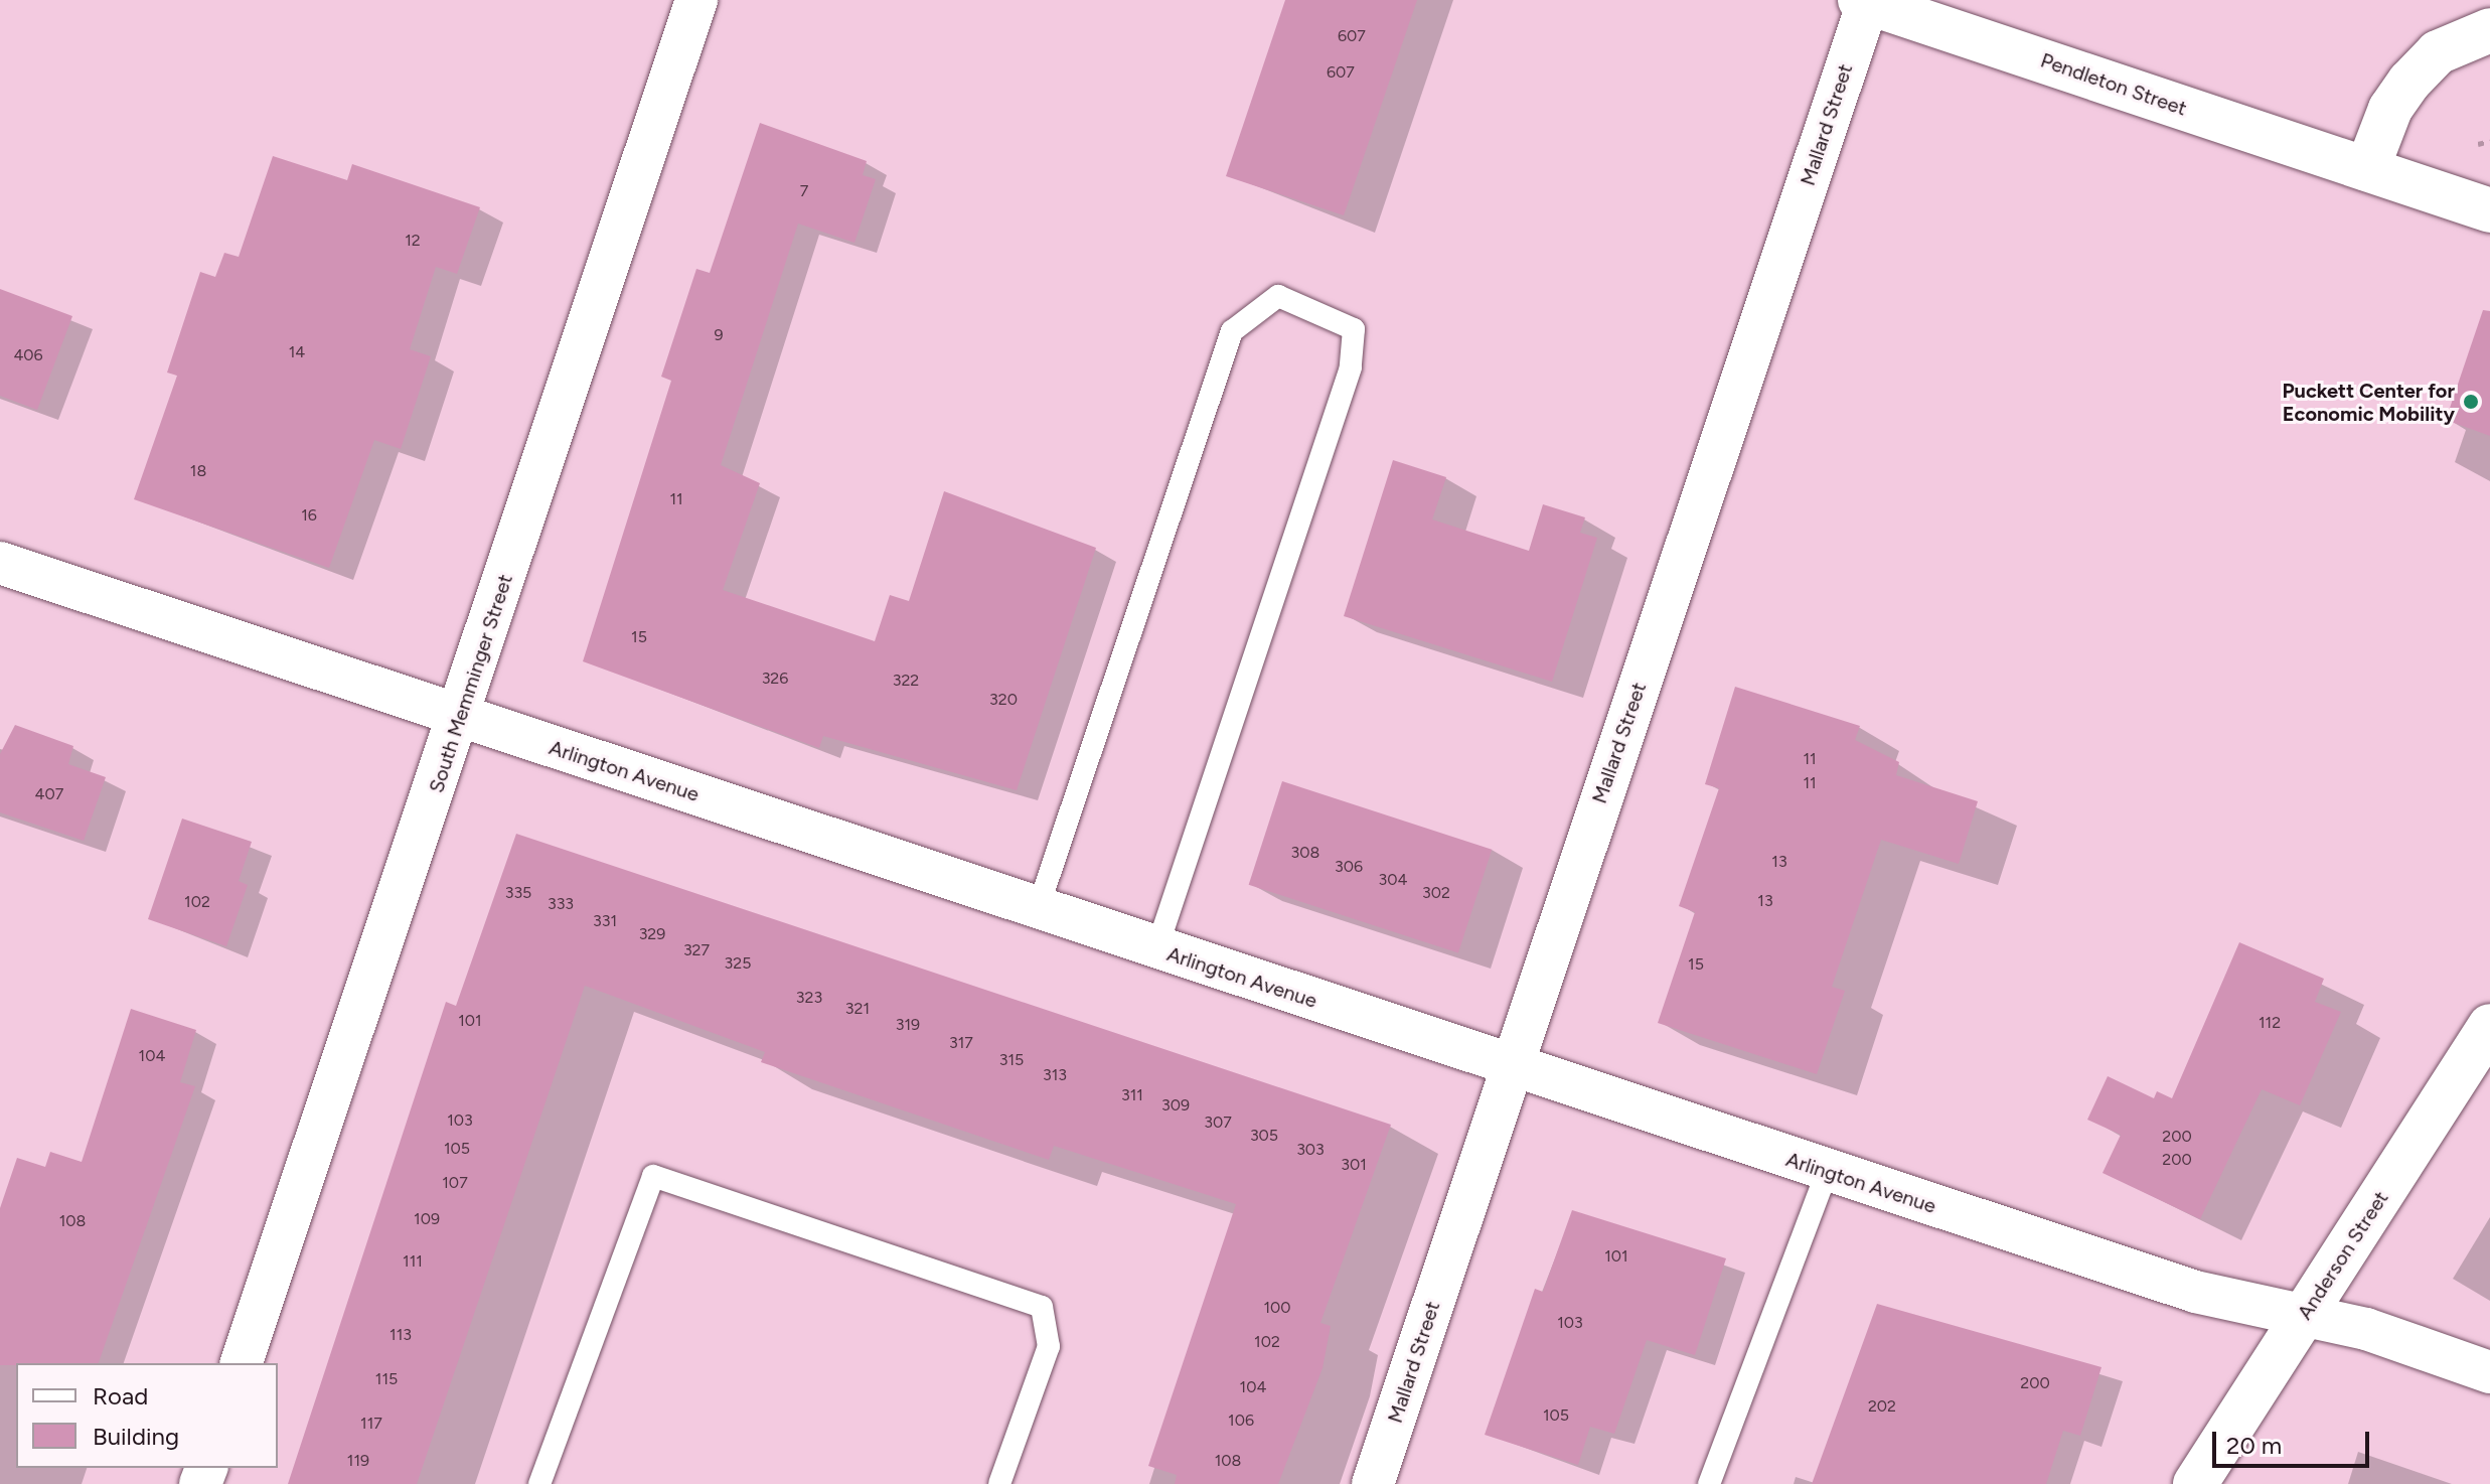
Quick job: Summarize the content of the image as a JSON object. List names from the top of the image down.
{
  "streets": {
    "main road": ["Pendleton Street", "Anderson Street"],
    "street": ["Mallard Street", "South Memminger Street", "Arlington Avenue"]
  },
  "crossings": [
    ["Pendleton Street", "Mallard Street"],
    ["Mallard Street", "Arlington Avenue"],
    ["South Memminger Street", "Arlington Avenue"],
    ["Arlington Avenue", "Anderson Street"]
  ],
  "places": ["Puckett Center for Economic Mobility"],
  "house_numbers": [
    "607",
    "607",
    "7",
    "12",
    "9",
    "14",
    "406",
    "18",
    "11",
    "16",
    "15",
    "326",
    "322",
    "320",
    "11",
    "11",
    "407",
    "308",
    "13",
    "306",
    "304",
    "335",
    "302",
    "13",
    "102",
    "333",
    "331",
    "329",
    "327",
    "325",
    "15",
    "323",
    "321",
    "101",
    "112",
    "319",
    "317",
    "104",
    "315",
    "313",
    "311",
    "309",
    "103",
    "307",
    "305",
    "200",
    "105",
    "303",
    "200",
    "301",
    "107",
    "109",
    "108",
    "101",
    "111",
    "100",
    "103",
    "113",
    "102",
    "115",
    "200",
    "104",
    "202",
    "105",
    "106",
    "117",
    "119",
    "108"
  ],
  "legend": ["Road", "Building"],
  "scale_bar": "20 m"
}
